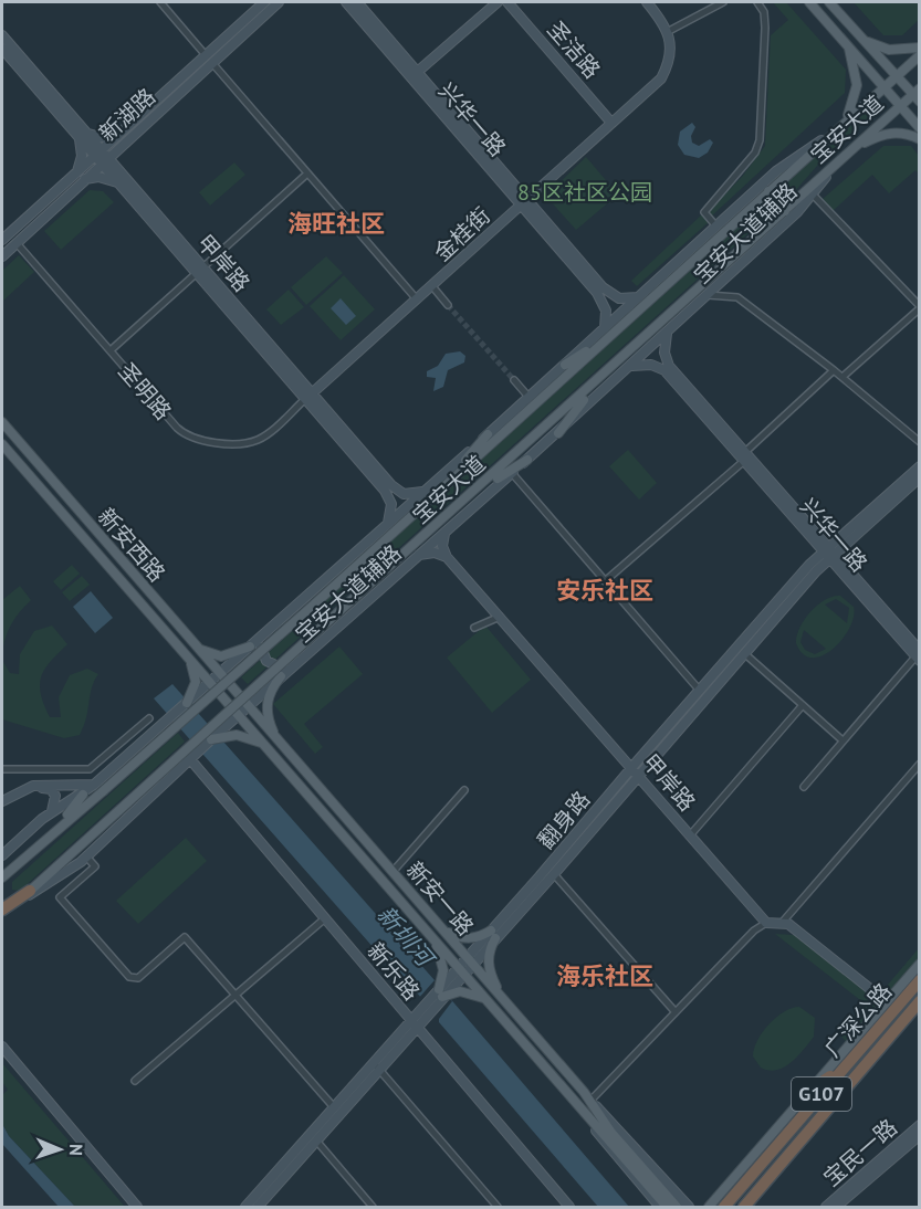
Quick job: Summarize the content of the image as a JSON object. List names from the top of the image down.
{
  "streets": {
    "highway": ["广深公路", "G107"],
    "main road": [
      "圣洁路",
      "新湖路",
      "兴华一路",
      "宝安大道",
      "宝安大道辅路",
      "金桂街",
      "甲岸路",
      "新安西路",
      "翻身路",
      "新安一路",
      "新乐路",
      "宝民一路"
    ],
    "street": ["圣明路"]
  },
  "crossings": [
    ["圣洁路", "金桂街"],
    ["新湖路", "甲岸路"],
    ["新湖路", "圣明路"],
    ["兴华一路", "宝安大道"],
    ["兴华一路", "宝安大道辅路"],
    ["兴华一路", "金桂街"],
    ["兴华一路", "翻身路"],
    ["宝安大道", "宝安大道辅路"],
    ["宝安大道辅路", "甲岸路"],
    ["宝安大道辅路", "新安西路"],
    ["宝安大道辅路", "新安一路"],
    ["金桂街", "甲岸路"],
    ["金桂街", "圣明路"],
    ["甲岸路", "圣明路"],
    ["甲岸路", "翻身路"],
    ["新安西路", "新安一路"],
    ["翻身路", "新安一路"]
  ],
  "districts": ["海旺社区", "安乐社区", "海乐社区"],
  "water": ["新圳河"],
  "parks": ["85区社区公园"],
  "north": "right"
}
